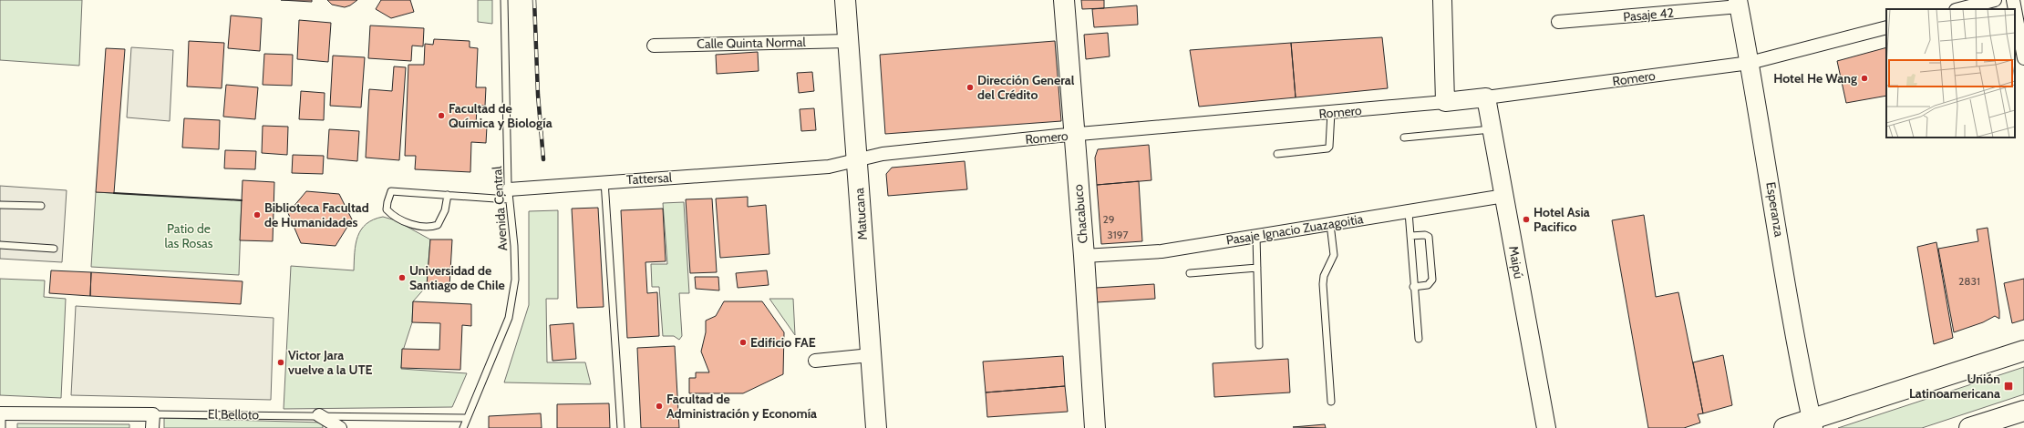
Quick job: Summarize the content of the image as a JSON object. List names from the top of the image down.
{
  "streets": {
    "main road": ["Matucana", "Chacabuco"],
    "street": [
      "Pasaje 42",
      "Calle Quinta Normal",
      "Romero",
      "Tattersal",
      "Esperanza",
      "Pasaje Ignacio Zuazagoitia",
      "Maipú",
      "El Belloto"
    ],
    "lane": ["Avenida Central"]
  },
  "crossings": [
    ["Pasaje 42", "Esperanza"],
    ["Calle Quinta Normal", "Matucana"],
    ["Romero", "Tattersal"],
    ["Romero", "Esperanza"],
    ["Romero", "Matucana"],
    ["Romero", "Chacabuco"],
    ["Romero", "Maipú"],
    ["Tattersal", "Avenida Central"],
    ["Avenida Central", "El Belloto"],
    ["Chacabuco", "Pasaje Ignacio Zuazagoitia"],
    ["Pasaje Ignacio Zuazagoitia", "Maipú"]
  ],
  "parks": ["Patio de las Rosas"],
  "places": {
    "other": [
      "Hotel He Wang",
      "Dirección General del Crédito",
      "Facultad de Química y Biología",
      "Biblioteca Facultad de Humanidades",
      "Hotel Asia Pacifico",
      "Universidad de Santiago de Chile",
      "Edificio FAE",
      "Victor Jara vuelve a la UTE",
      "Facultad de Administración y Economía"
    ],
    "transit": ["Unión Latinoamericana"]
  },
  "house_numbers": ["29", "3197", "2831"]
}
